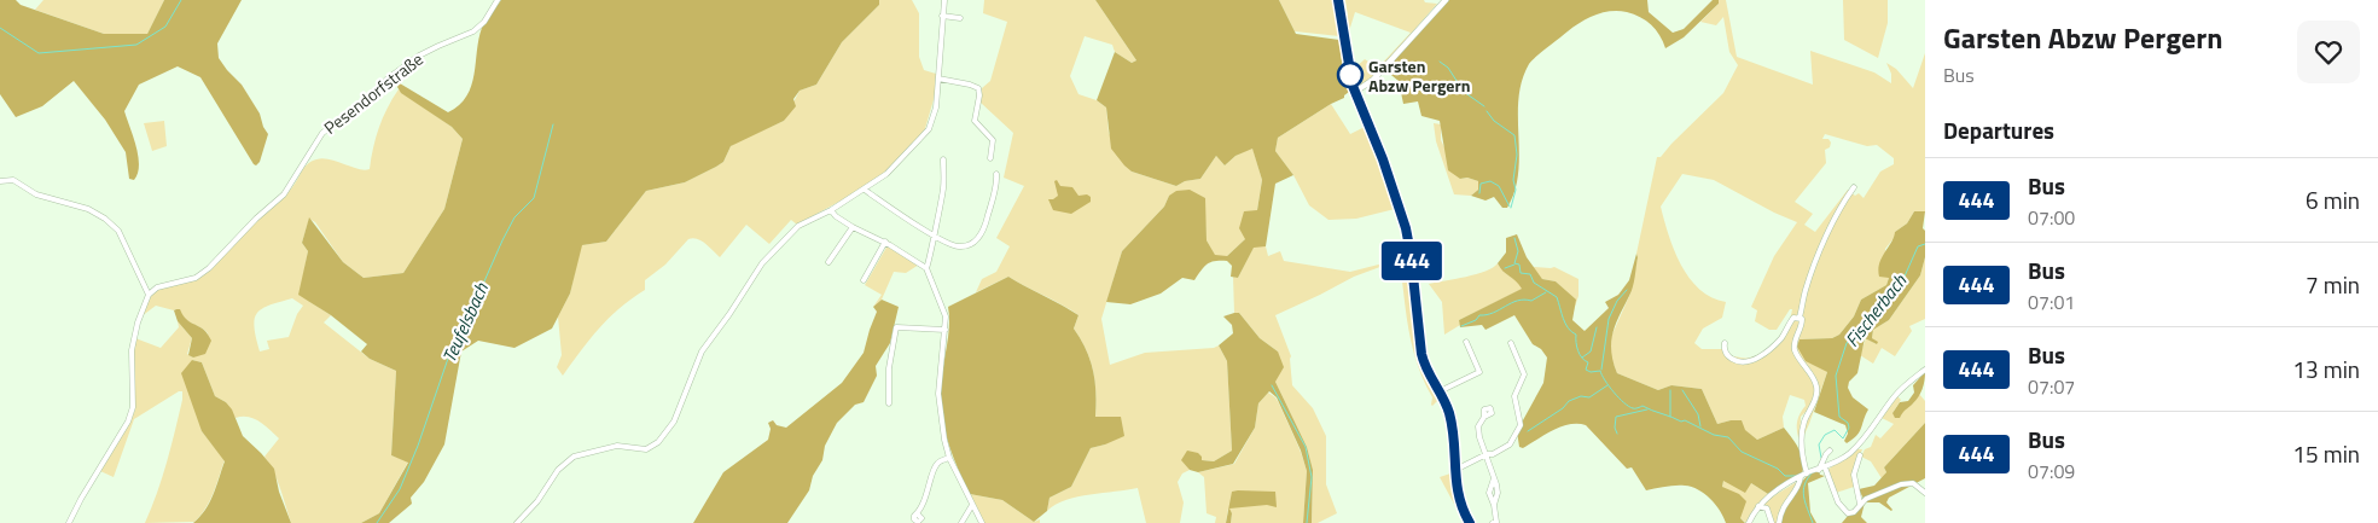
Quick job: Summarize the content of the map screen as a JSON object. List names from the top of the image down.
{
  "streets": {
    "street": ["Pesendorfstraße"]
  },
  "water": ["Fischerbach", "Teufelsbach"],
  "places": ["Garsten Abzw Pergern"],
  "lines": ["bus line 444"],
  "page": {
    "on_map": "444",
    "heading": [
      ["Garsten Abzw Pergern", "Bus"],
      "Departures"
    ],
    "list": [
      {
        "mark": "444",
        "name": "Bus",
        "note": "07:00",
        "value": "6 min"
      },
      {
        "mark": "444",
        "name": "Bus",
        "note": "07:01",
        "value": "7 min"
      },
      {
        "mark": "444",
        "name": "Bus",
        "note": "07:07",
        "value": "13 min"
      },
      {
        "mark": "444",
        "name": "Bus",
        "note": "07:09",
        "value": "15 min"
      }
    ]
  }
}
